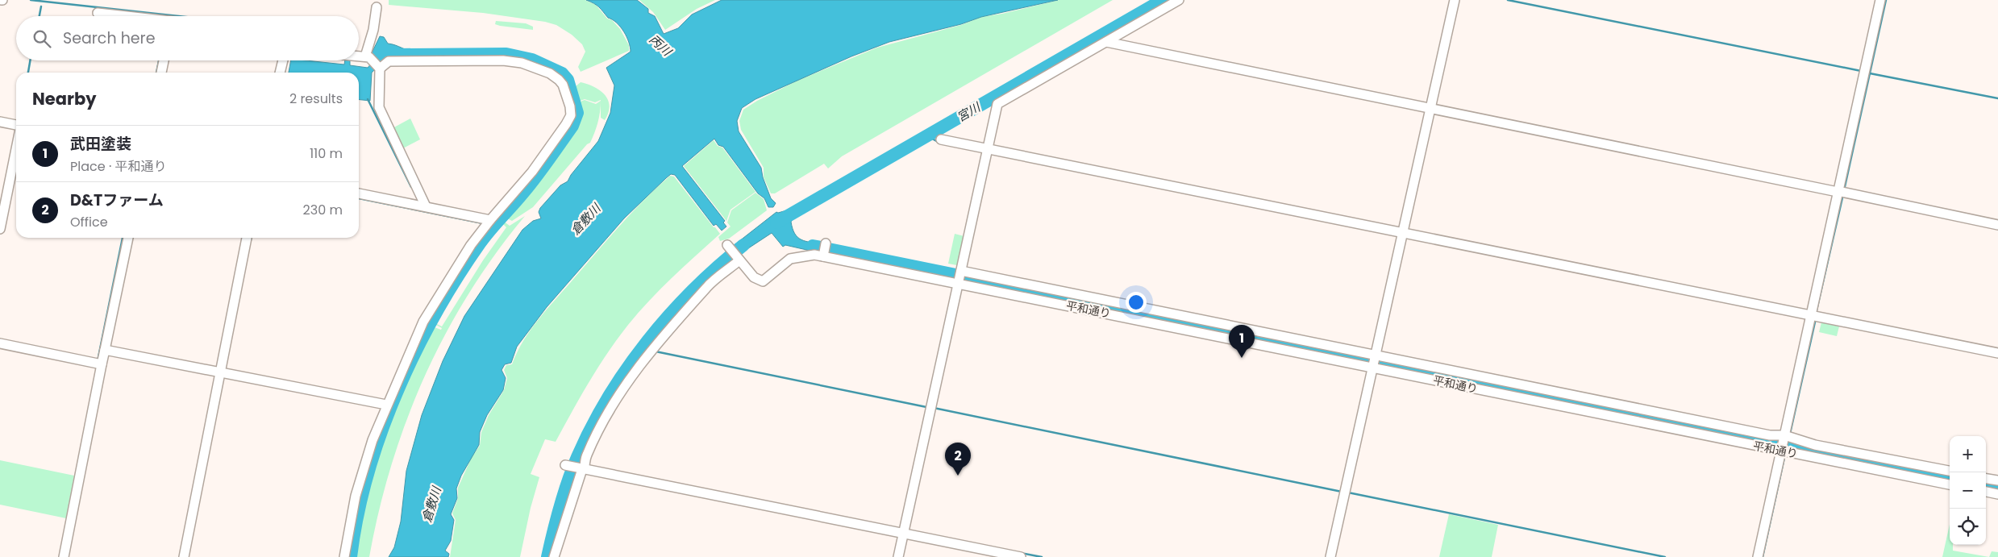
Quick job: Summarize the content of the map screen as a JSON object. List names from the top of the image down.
{
  "streets": {
    "street": ["平和通り"]
  },
  "water": ["丙川", "宮川", "倉敷川"],
  "page": {
    "search": "Search here",
    "heading": ["Nearby", "2 results"],
    "list": [
      {
        "mark": "1",
        "name": "武田塗装",
        "note": "Place · 平和通り",
        "value": "110 m"
      },
      {
        "mark": "2",
        "name": "D&Tファーム",
        "note": "Office",
        "value": "230 m"
      }
    ],
    "pins": ["1", "2"],
    "map_buttons": ["+", "−"]
  }
}
